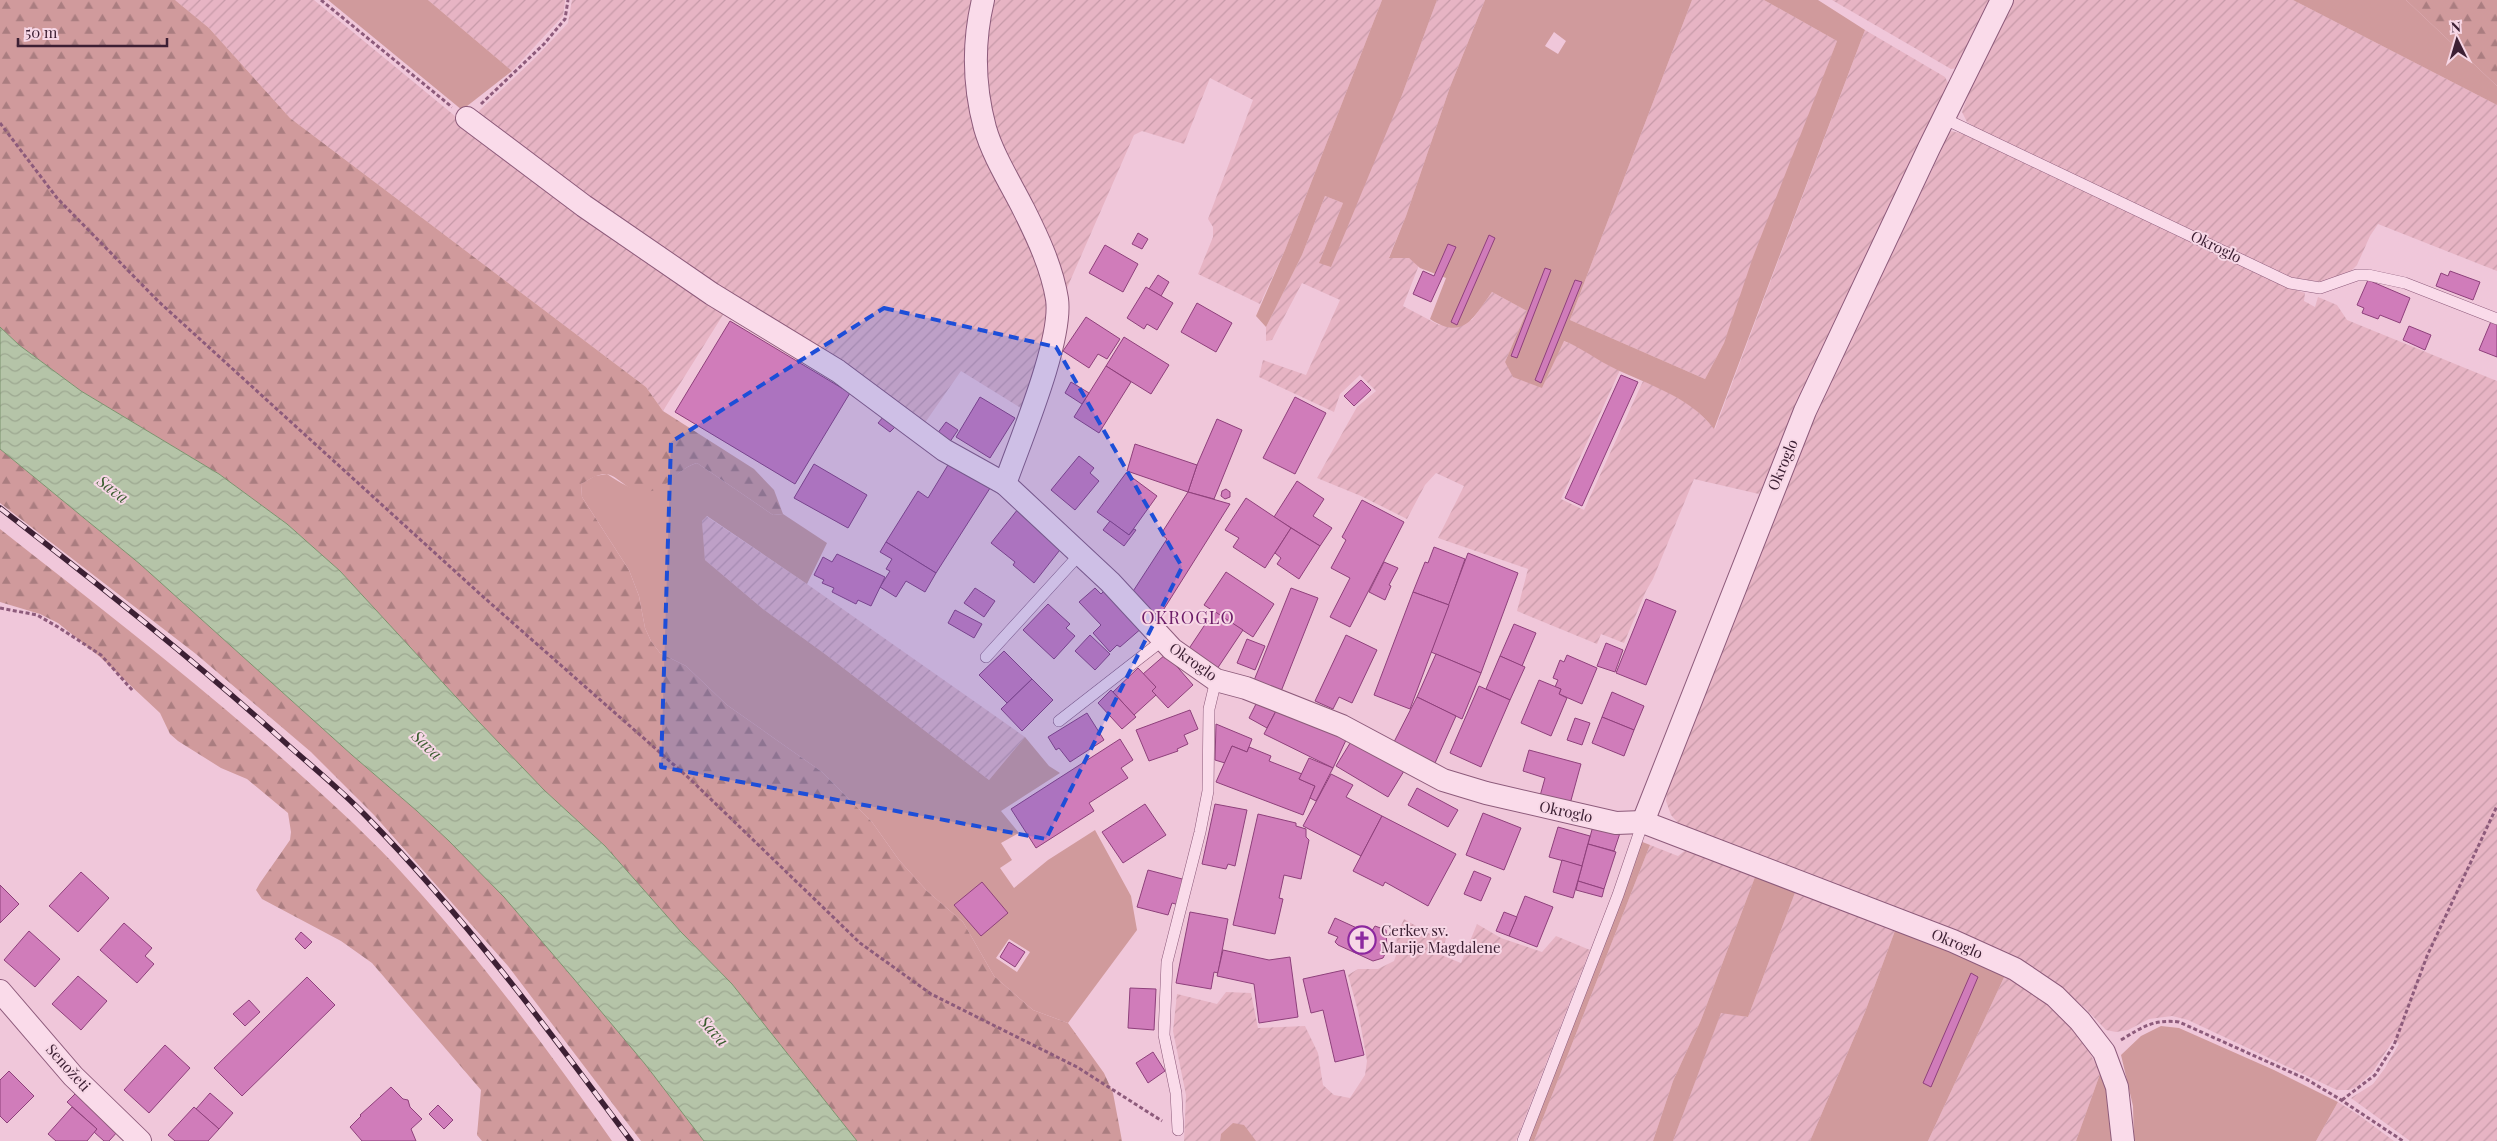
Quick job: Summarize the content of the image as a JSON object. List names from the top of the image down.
{
  "streets": {
    "street": ["Okroglo", "Senožeti"]
  },
  "districts": ["OKROGLO"],
  "water": ["Sava"],
  "places": {
    "church": ["Cerkev sv. Marije Magdalene"]
  },
  "scale_bar": "50 m",
  "north": "top"
}
